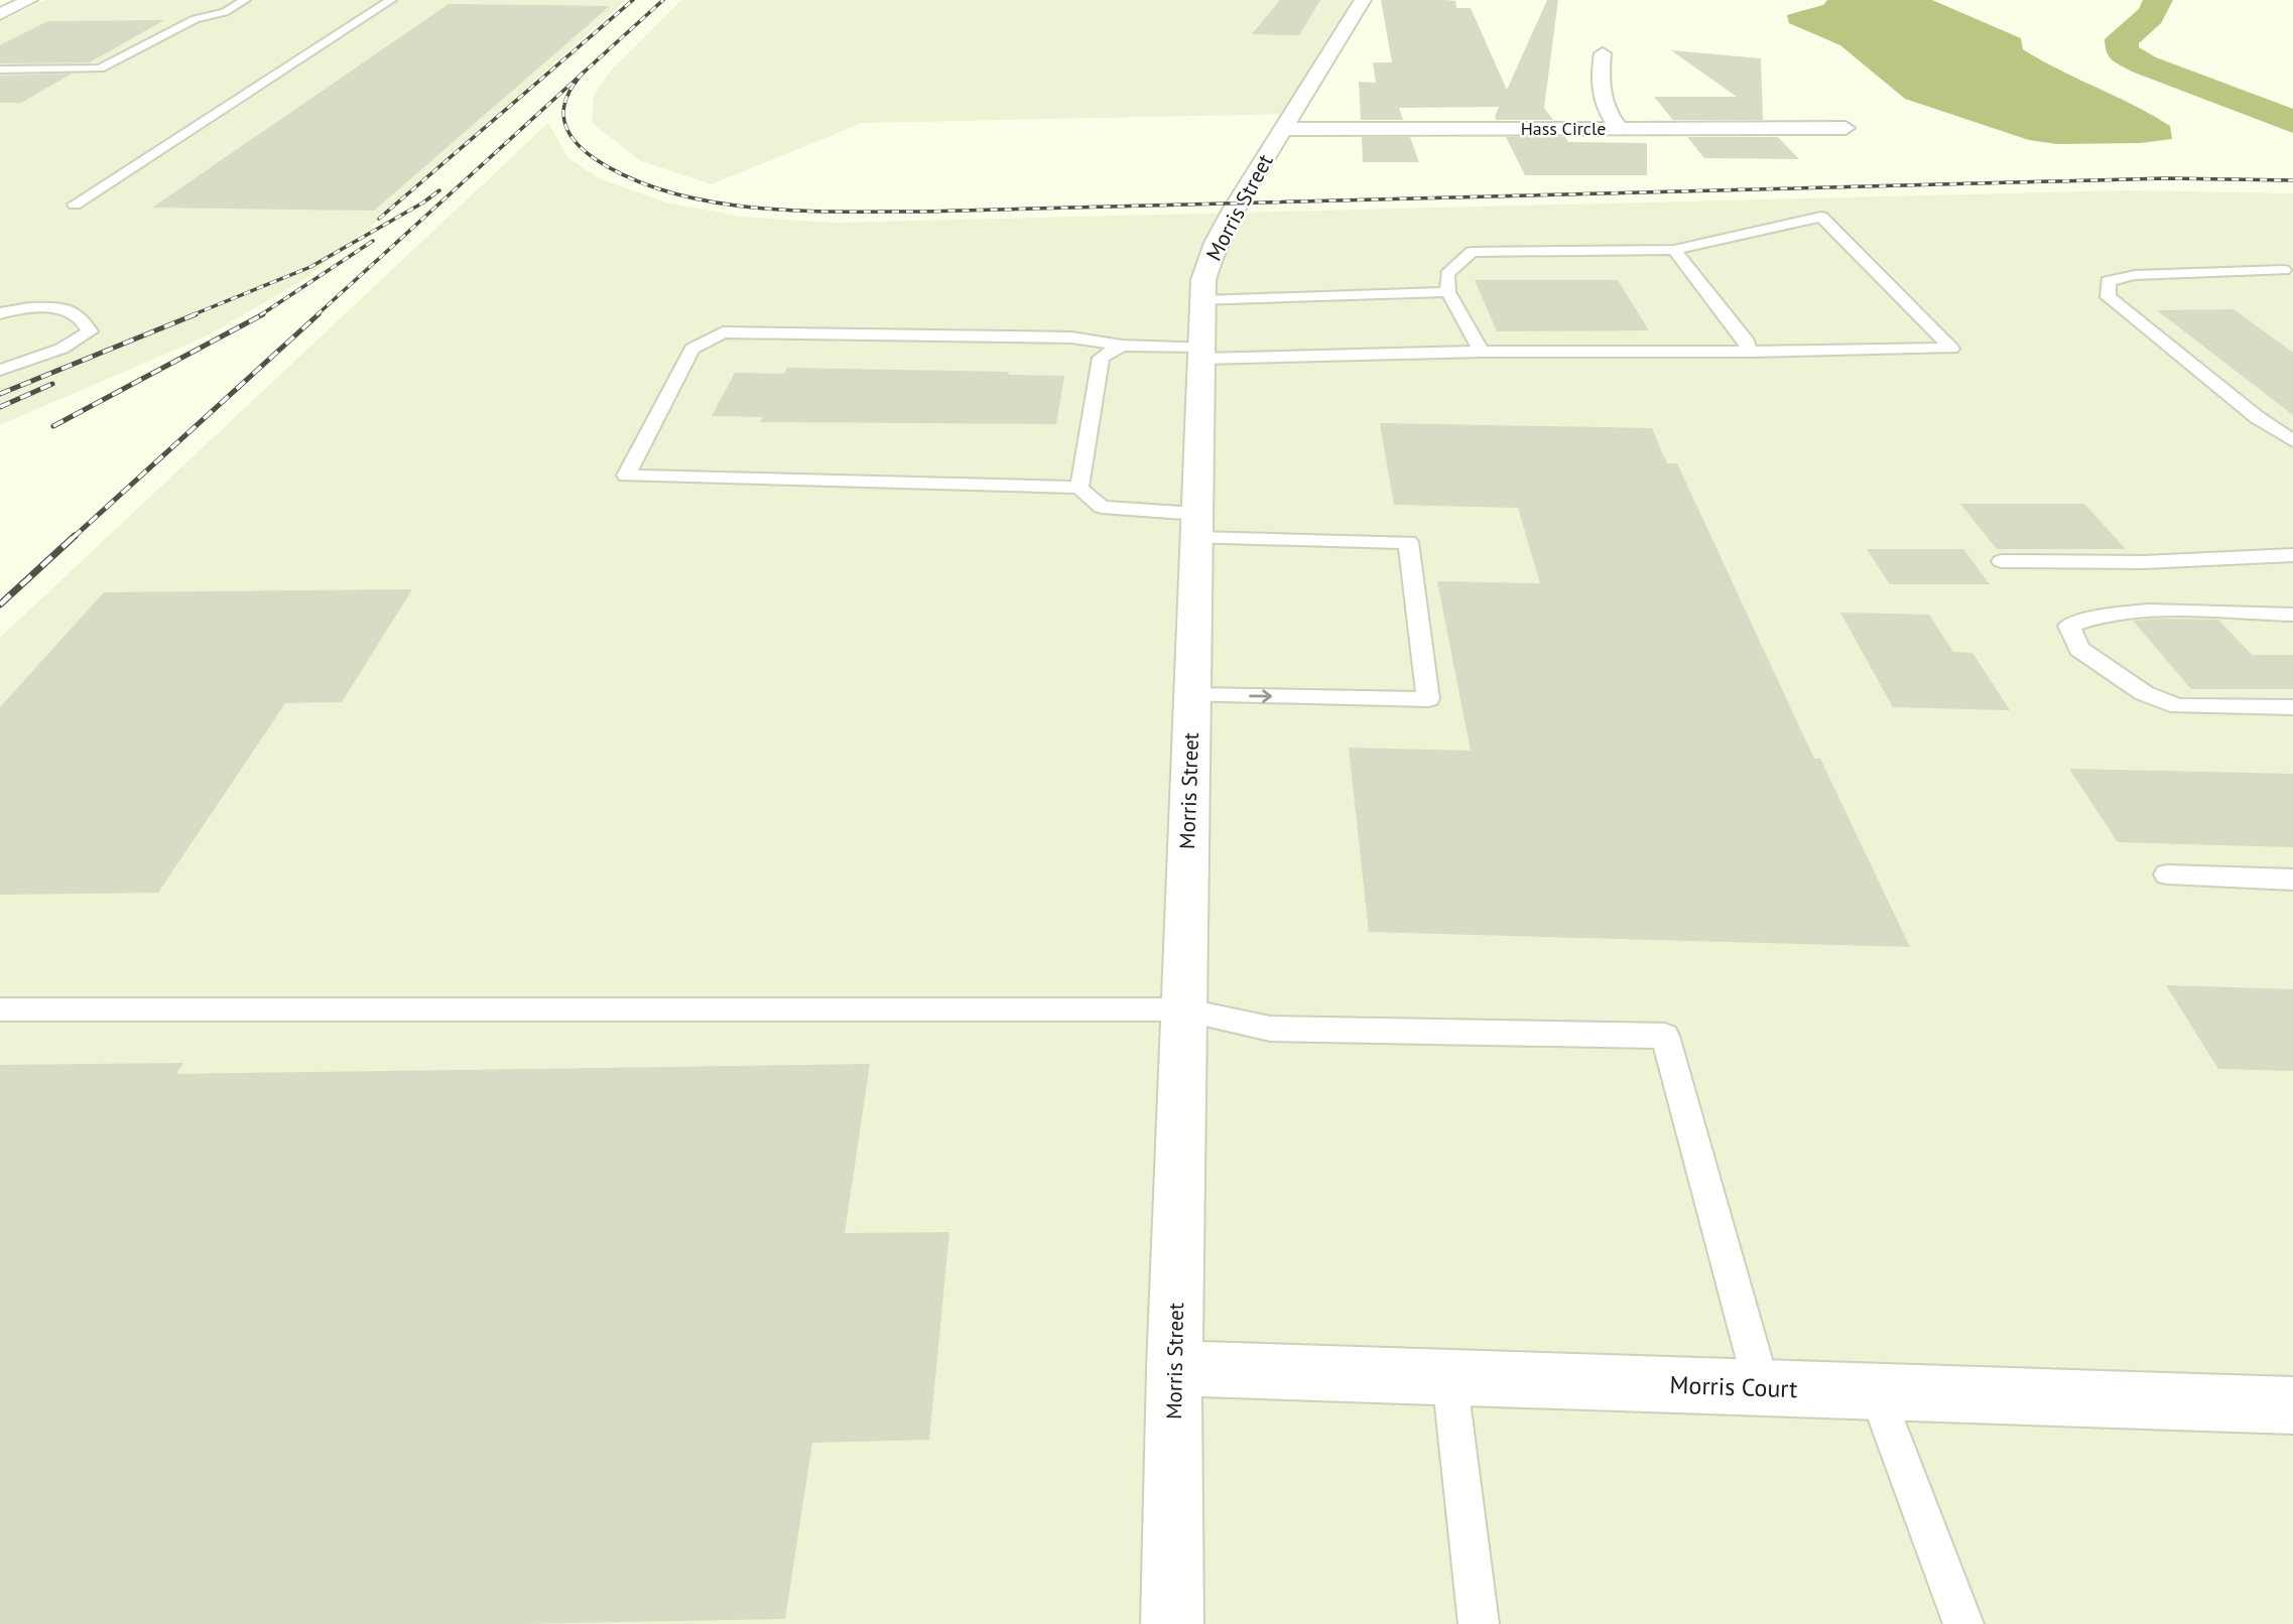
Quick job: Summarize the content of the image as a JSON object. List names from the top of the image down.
{
  "streets": {
    "street": ["Hass Circle", "Morris Street", "Morris Court"]
  },
  "crossings": [
    ["Hass Circle", "Morris Street"],
    ["Morris Street", "Morris Court"]
  ]
}
